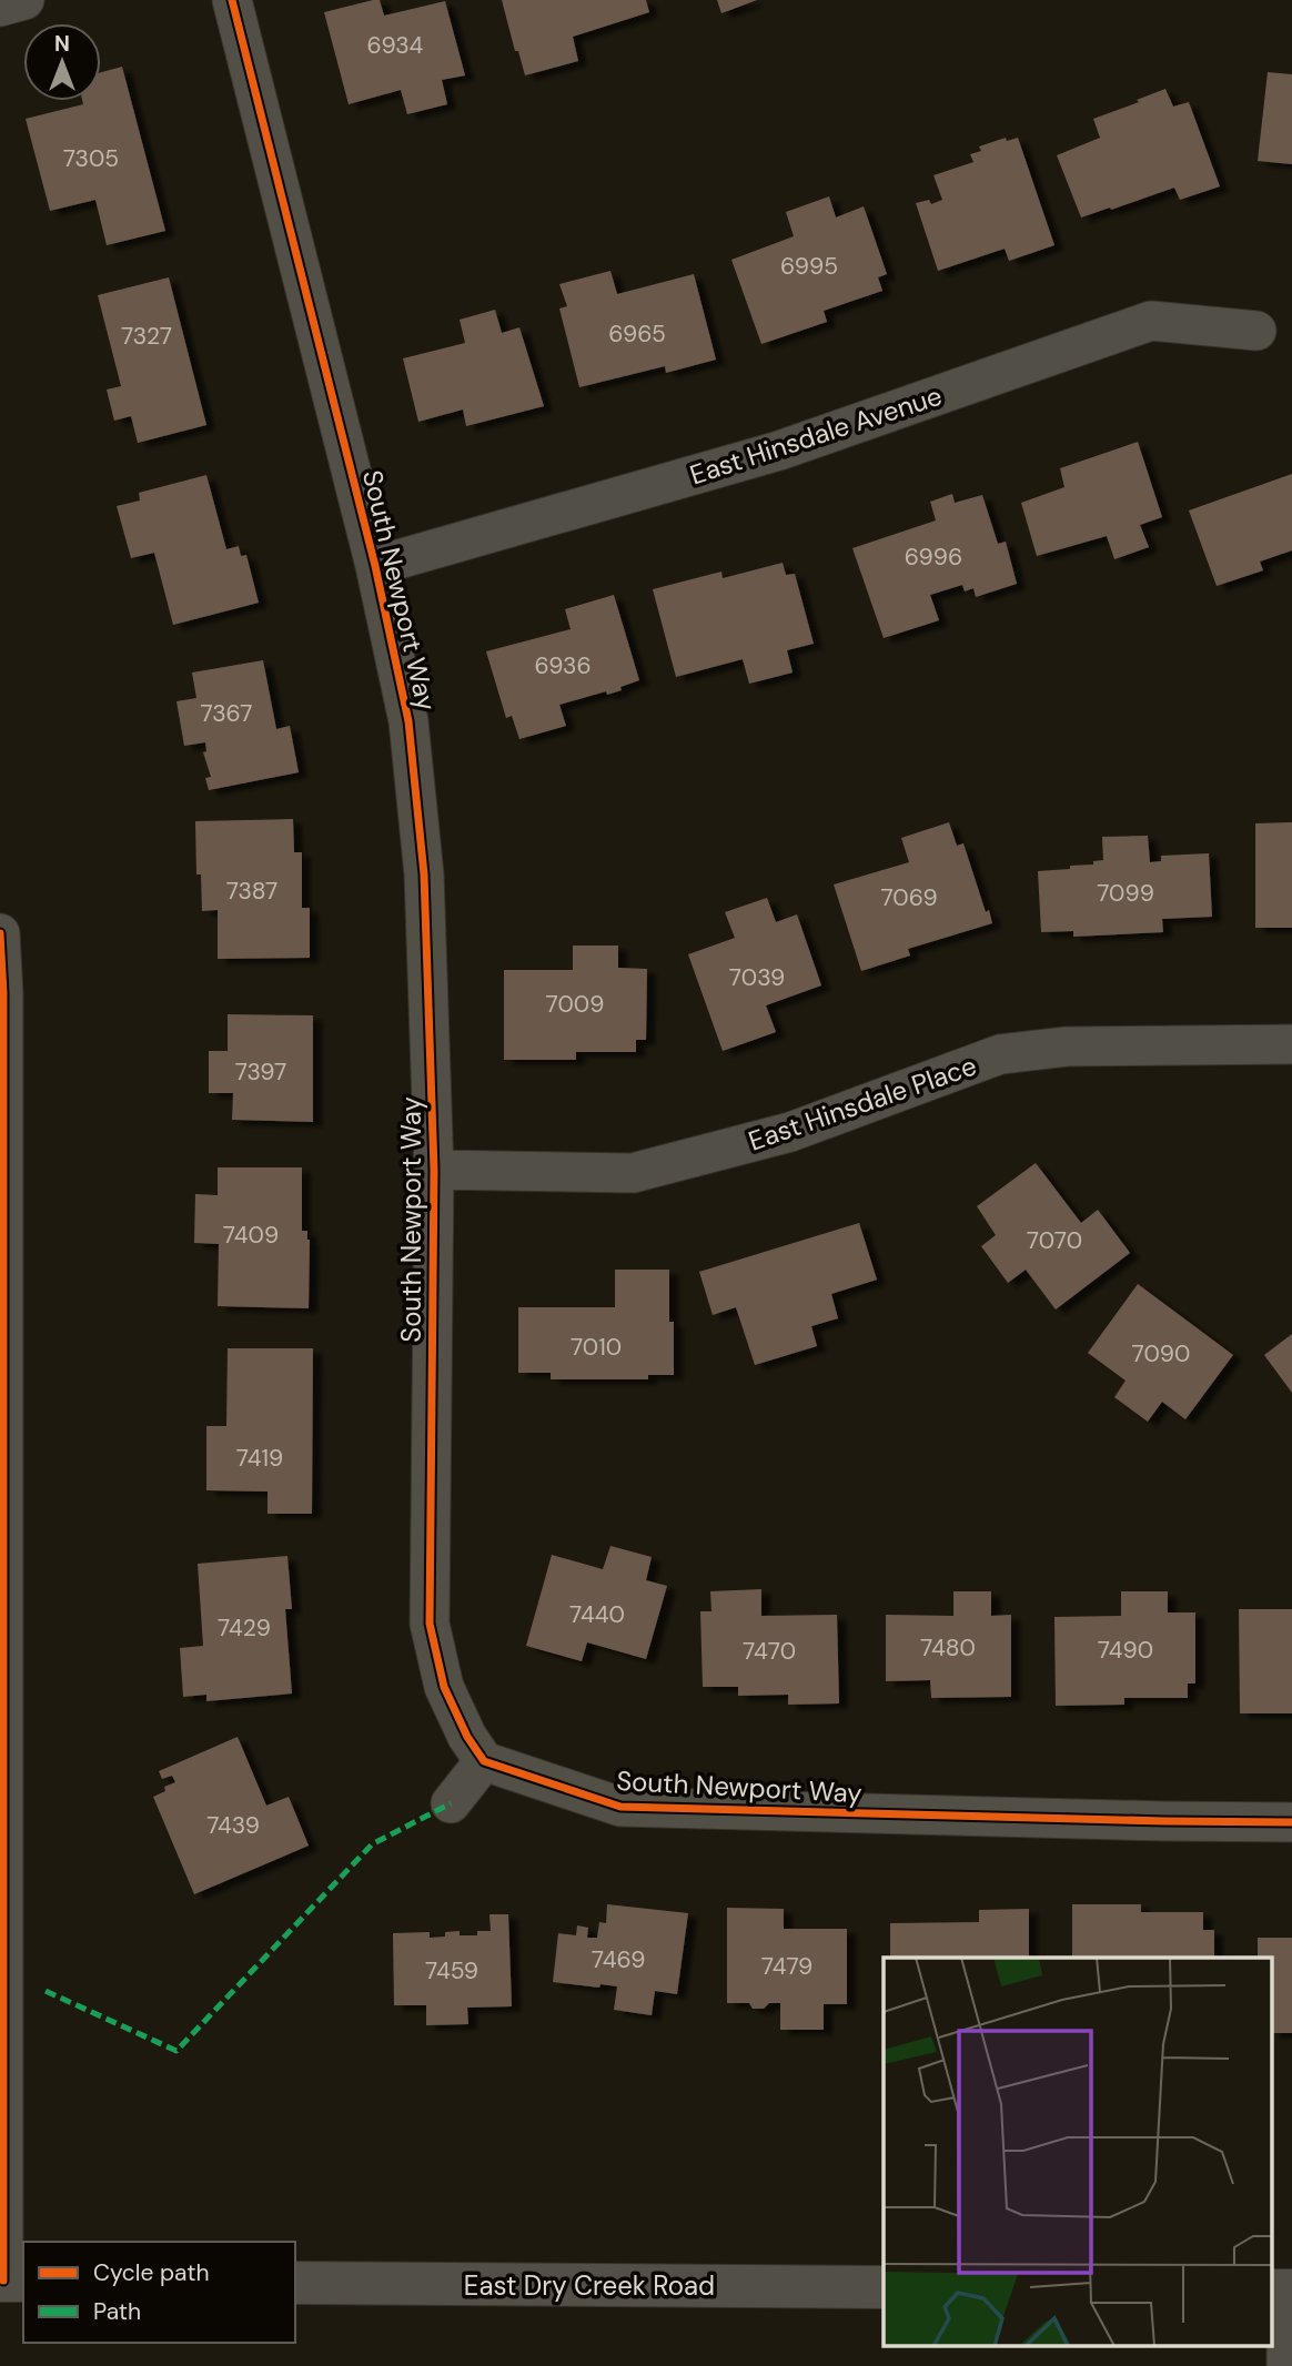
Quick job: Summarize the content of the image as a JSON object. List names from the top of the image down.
{
  "streets": {
    "main road": ["East Dry Creek Road"],
    "street": ["East Hinsdale Avenue", "South Newport Way", "East Hinsdale Place"]
  },
  "crossings": [
    ["East Hinsdale Avenue", "South Newport Way"],
    ["South Newport Way", "East Hinsdale Place"]
  ],
  "house_numbers": [
    "6934",
    "7305",
    "6995",
    "6965",
    "7327",
    "6996",
    "6936",
    "7367",
    "7387",
    "7099",
    "7069",
    "7039",
    "7009",
    "7397",
    "7409",
    "7070",
    "7010",
    "7090",
    "7419",
    "7440",
    "7429",
    "7480",
    "7490",
    "7470",
    "7439",
    "7469",
    "7479",
    "7459"
  ],
  "legend": ["Cycle path", "Path"],
  "north": "top"
}
